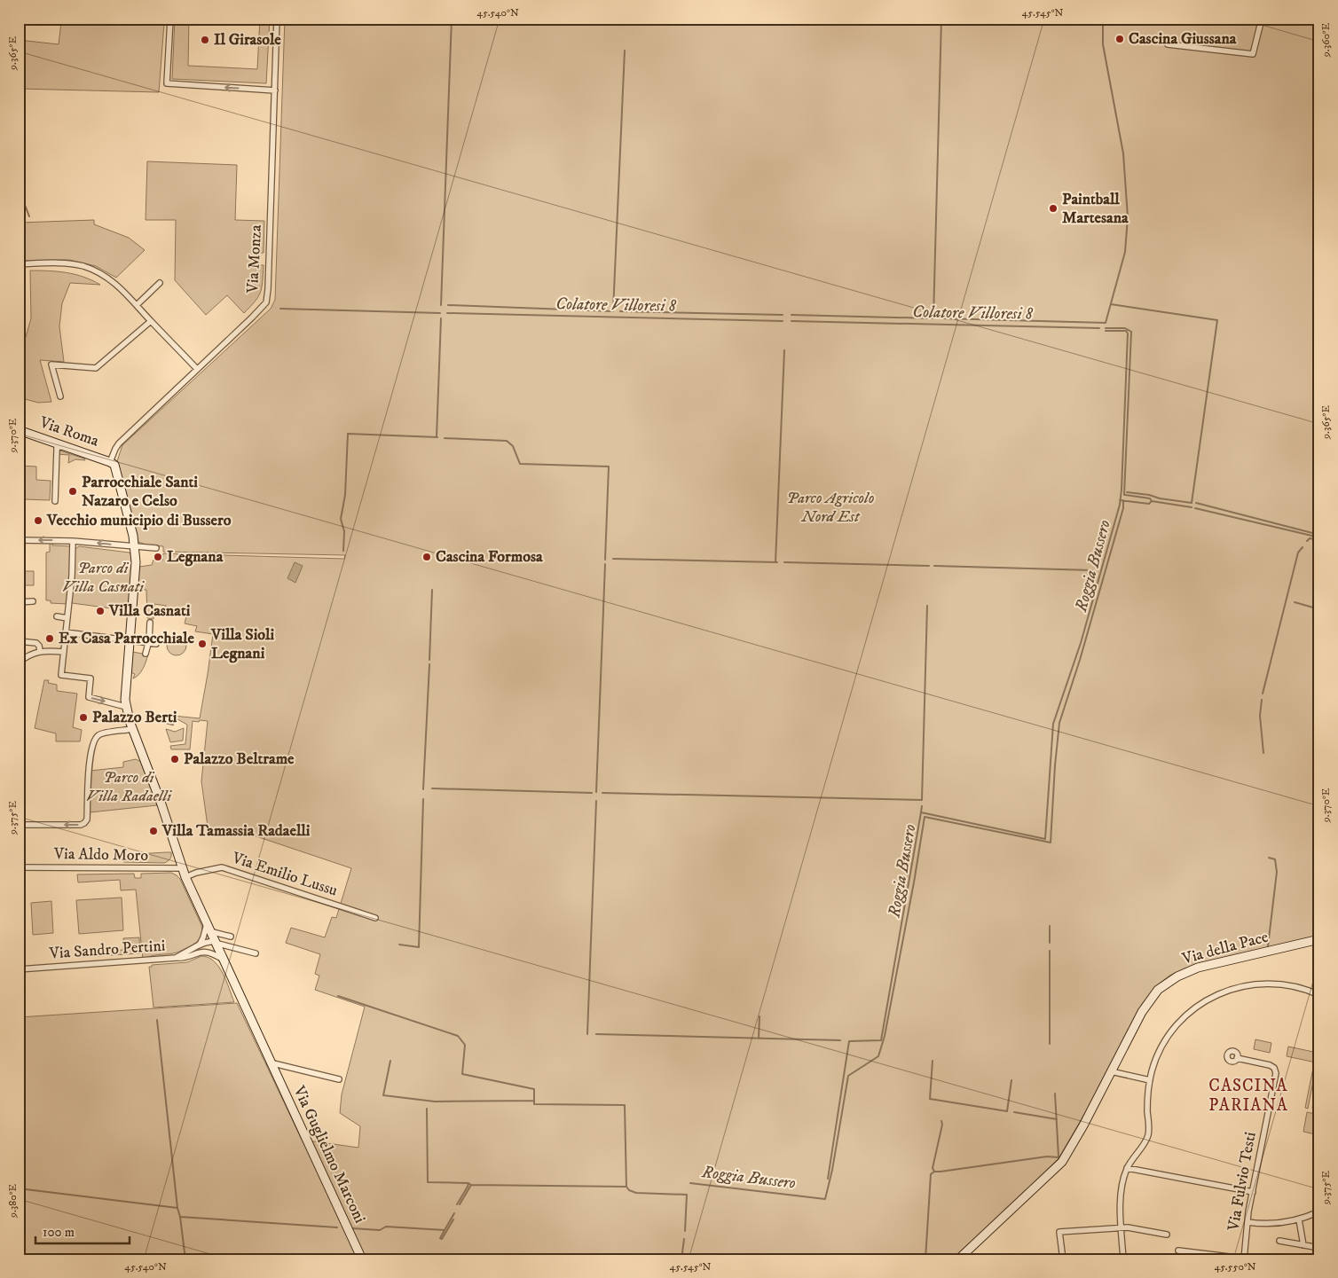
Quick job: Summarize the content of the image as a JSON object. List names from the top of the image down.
{
  "streets": {
    "street": [
      "Via Monza",
      "Via Roma",
      "Via Aldo Moro",
      "Via Emilio Lussu",
      "Via della Pace",
      "Via Sandro Pertini",
      "Via Guglielmo Marconi",
      "Via Fulvio Testi"
    ]
  },
  "crossings": [
    ["Via Monza", "Via Roma"],
    ["Via Monza", "Via Guglielmo Marconi"],
    ["Via Roma", "Via Guglielmo Marconi"],
    ["Via Aldo Moro", "Via Guglielmo Marconi"],
    ["Via Emilio Lussu", "Via Guglielmo Marconi"]
  ],
  "districts": ["CASCINA PARIANA"],
  "water": ["Colatore Villoresi 8", "Roggia Bussero"],
  "parks": ["Parco Agricolo Nord Est", "Parco di Villa Casnati", "Parco di Villa Radaelli"],
  "places": [
    "Cascina Giussana",
    "Il Girasole",
    "Paintball Martesana",
    "Parrocchiale Santi Nazaro e Celso",
    "Vecchio municipio di Bussero",
    "Legnana",
    "Cascina Formosa",
    "Villa Casnati",
    "Ex Casa Parrocchiale",
    "Villa Sioli Legnani",
    "Palazzo Berti",
    "Palazzo Beltrame",
    "Villa Tamassia Radaelli"
  ],
  "scale_bar": "100 m",
  "coordinates": [
    "45.540°N",
    "45.545°N",
    "9.360°E",
    "9.365°E",
    "9.370°E",
    "9.375°E",
    "9.380°E",
    "45.550°N"
  ]
}
